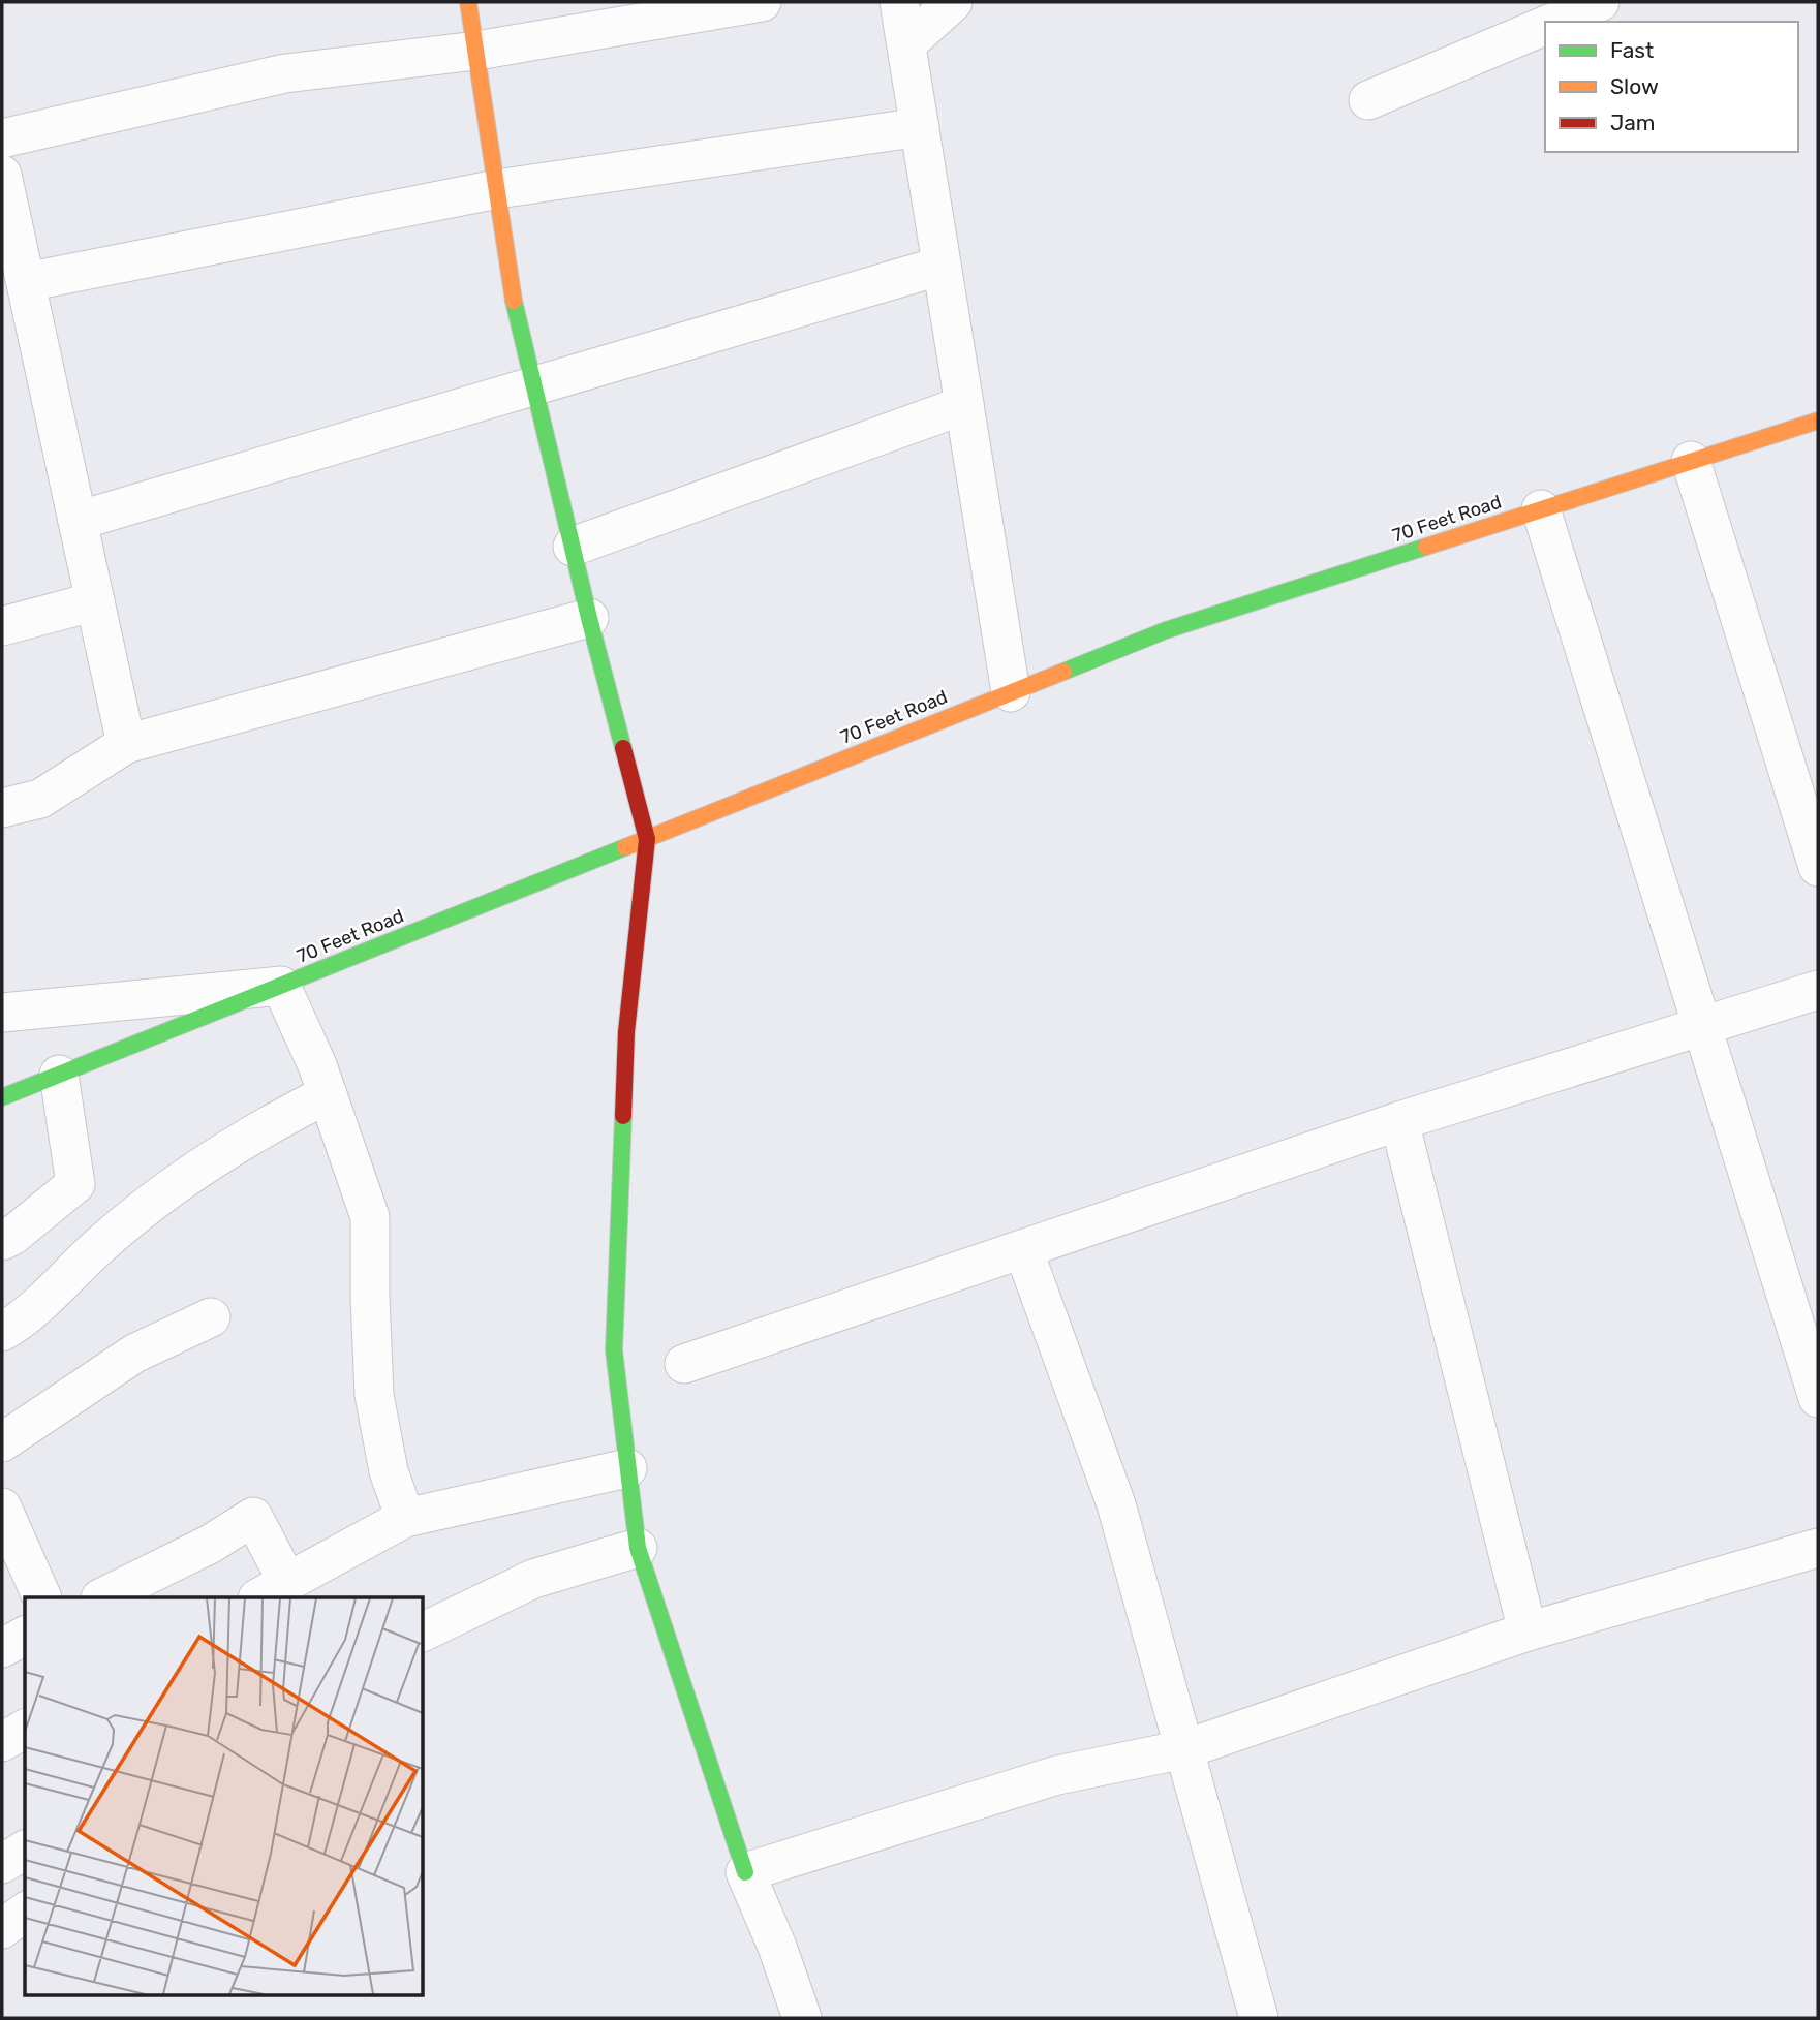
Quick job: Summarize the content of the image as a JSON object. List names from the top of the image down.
{
  "streets": {
    "street": ["70 Feet Road"]
  },
  "legend": ["Fast", "Slow", "Jam"]
}
